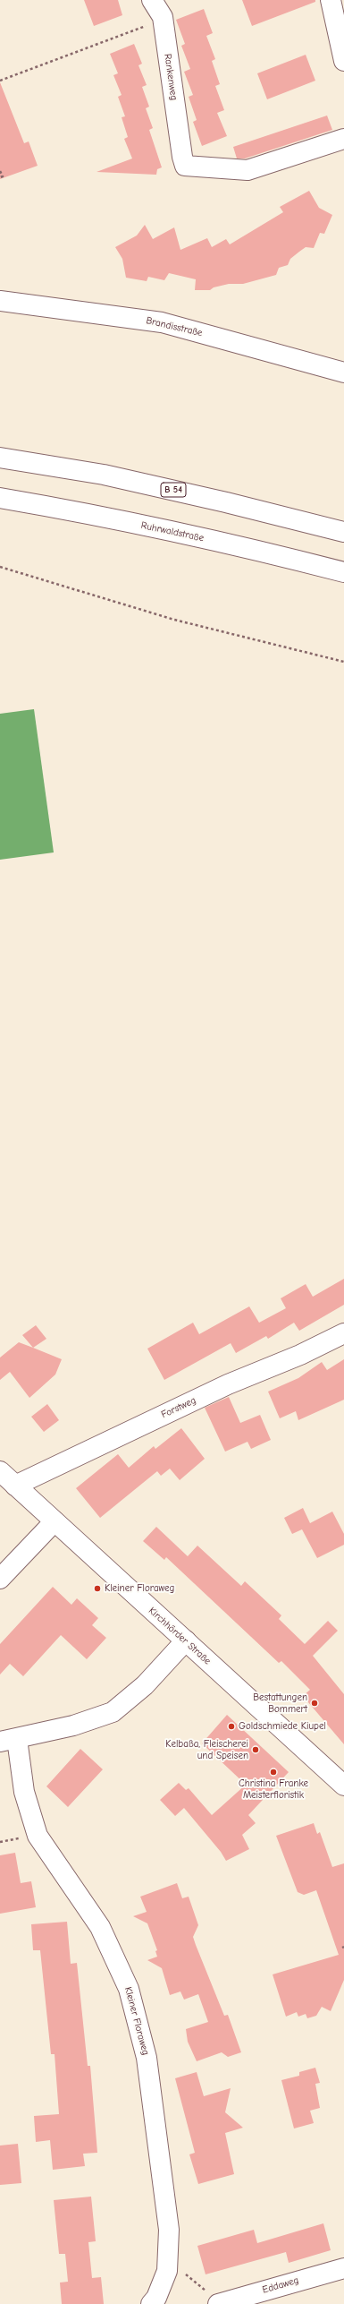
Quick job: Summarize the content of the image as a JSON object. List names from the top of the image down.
{
  "streets": {
    "main road": [
      "Rankenweg",
      "Brandisstraße",
      "B 54",
      "Ruhrwaldstraße",
      "Forstweg",
      "Kirchhörder Straße",
      "Kleiner Floraweg",
      "Eddaweg"
    ]
  },
  "crossings": [
    ["Forstweg", "Kirchhörder Straße"],
    ["Kirchhörder Straße", "Kleiner Floraweg"]
  ],
  "places": [
    "Kleiner Floraweg",
    "Bestattungen Bommert",
    "Goldschmiede Kiupel",
    "Kelbaßa, Fleischerei und Speisen",
    "Christina Franke Meisterfloristik"
  ]
}
